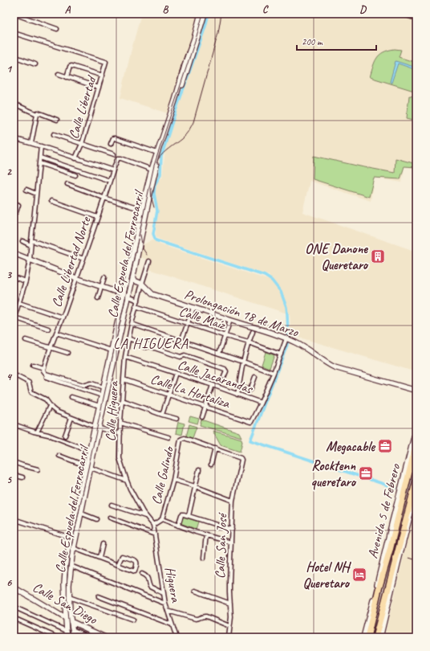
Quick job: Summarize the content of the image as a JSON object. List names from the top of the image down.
{
  "streets": {
    "highway": ["Avenida 5 de Febrero"],
    "street": [
      "Calle Libertad",
      "Calle Espuela del Ferrocarril",
      "Calle Libertad Norte",
      "Prolongación 18 de Marzo",
      "Calle Maíz",
      "Calle Jacarandas",
      "Calle La Hortaliza",
      "Calle Higuera",
      "Calle Galindo",
      "Calle San José",
      "Higuera",
      "Calle San Diego"
    ]
  },
  "crossings": [
    ["Calle Espuela del Ferrocarril", "Calle Libertad Norte"],
    ["Calle Espuela del Ferrocarril", "Prolongación 18 de Marzo"],
    ["Calle Espuela del Ferrocarril", "Calle San Diego"],
    ["Prolongación 18 de Marzo", "Calle Higuera"],
    ["Calle Maíz", "Calle Higuera"],
    ["Calle Jacarandas", "Calle La Hortaliza"],
    ["Calle Jacarandas", "Calle Higuera"],
    ["Calle La Hortaliza", "Calle Higuera"],
    ["Calle Galindo", "Calle San José"]
  ],
  "districts": ["LA HIGUERA"],
  "places": {
    "building": ["ONE Danone Queretaro"],
    "office": ["Megacable", "Rocktenn queretaro"],
    "hotel": ["Hotel NH Queretaro"]
  },
  "scale_bar": "200 m",
  "grid": {
    "columns": [
      "A",
      "B",
      "C",
      "D"
    ],
    "rows": [
      "1",
      "2",
      "3",
      "4",
      "5",
      "6"
    ]
  }
}
